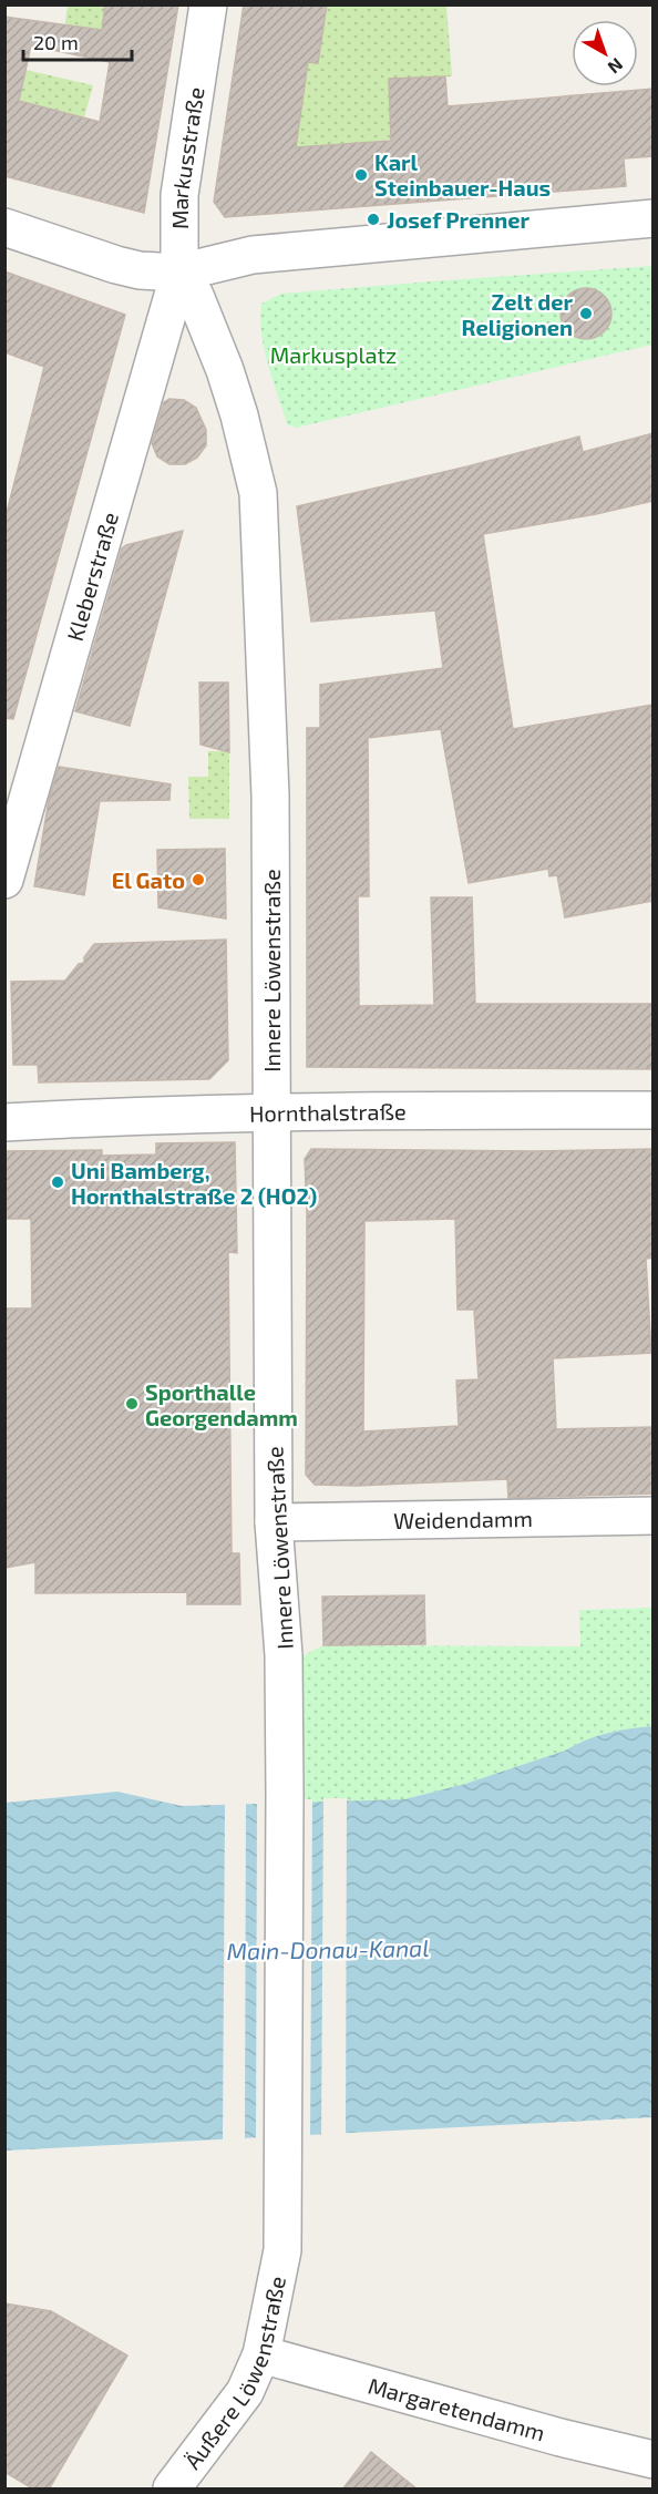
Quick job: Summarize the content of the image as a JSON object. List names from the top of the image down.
{
  "streets": {
    "street": [
      "Markusstraße",
      "Kleberstraße",
      "Innere Löwenstraße",
      "Hornthalstraße",
      "Weidendamm",
      "Äußere Löwenstraße",
      "Margaretendamm"
    ]
  },
  "crossings": [
    ["Markusstraße", "Kleberstraße"],
    ["Markusstraße", "Innere Löwenstraße"],
    ["Kleberstraße", "Innere Löwenstraße"],
    ["Innere Löwenstraße", "Hornthalstraße"],
    ["Innere Löwenstraße", "Weidendamm"],
    ["Innere Löwenstraße", "Äußere Löwenstraße"],
    ["Äußere Löwenstraße", "Margaretendamm"]
  ],
  "water": ["Main-Donau-Kanal"],
  "parks": ["Markusplatz"],
  "places": [
    "Karl Steinbauer-Haus",
    "Josef Prenner",
    "Zelt der Religionen",
    "El Gato",
    "Uni Bamberg, Hornthalstraße 2 (HO2)",
    "Sporthalle Georgendamm"
  ],
  "scale_bar": "20 m",
  "north": "bottom right"
}
